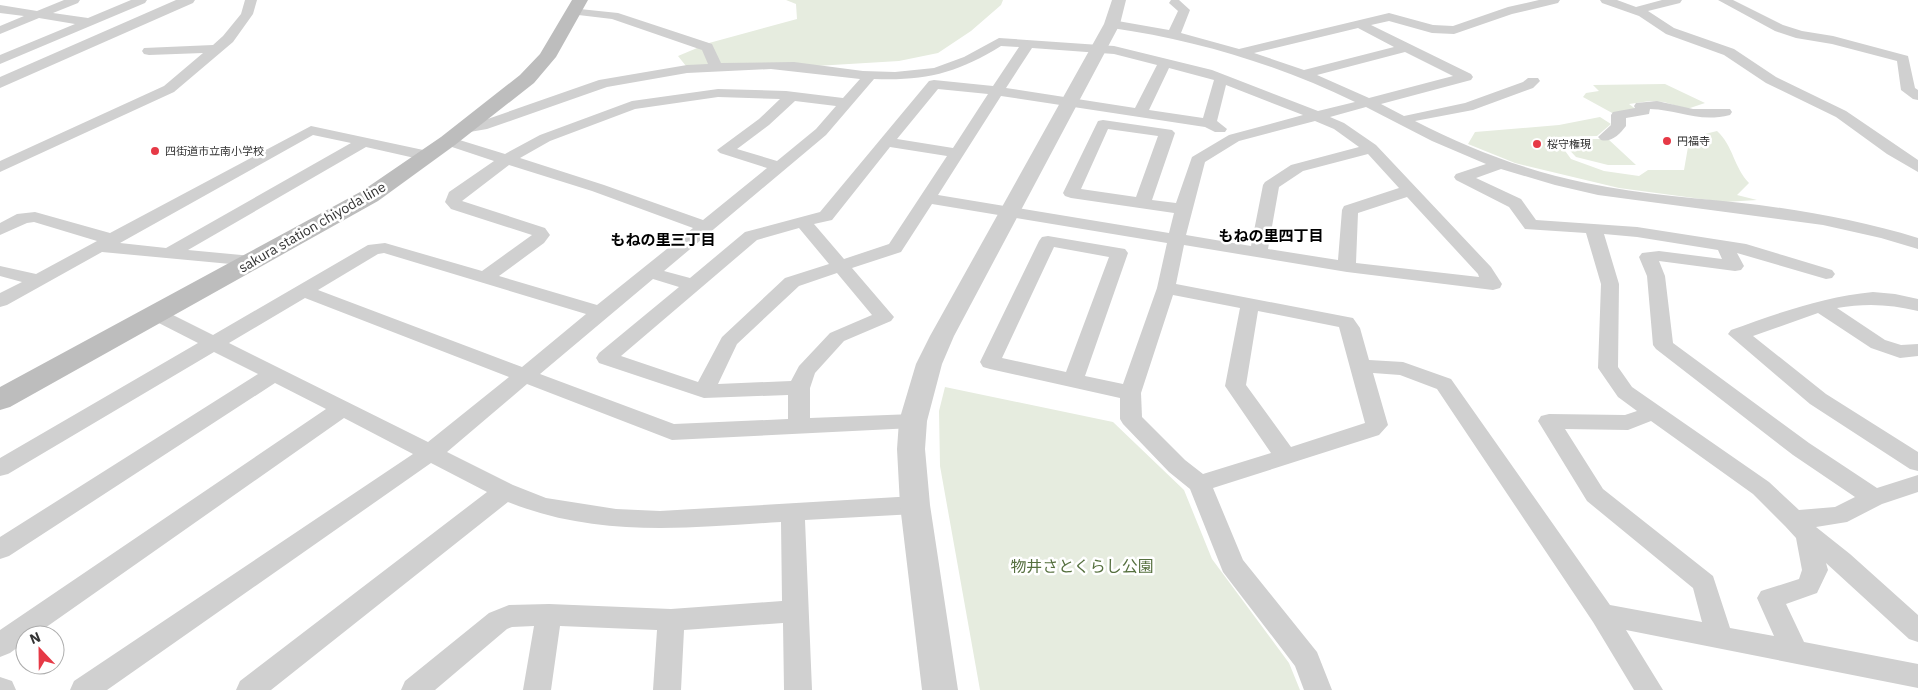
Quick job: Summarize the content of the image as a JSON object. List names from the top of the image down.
{
  "streets": {
    "main road": ["sakura station chiyoda line"]
  },
  "districts": ["もねの里四丁目", "もねの里三丁目"],
  "parks": ["物井さとくらし公園"],
  "places": ["円福寺", "桜守権現", "四街道市立南小学校"],
  "north": "top"
}
